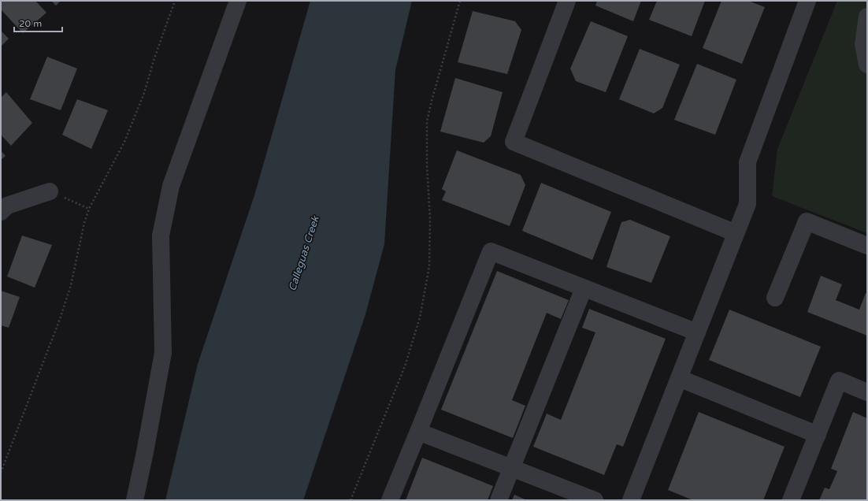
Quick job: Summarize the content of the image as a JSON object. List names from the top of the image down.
{
  "water": ["Calleguas Creek"],
  "scale_bar": "20 m"
}
